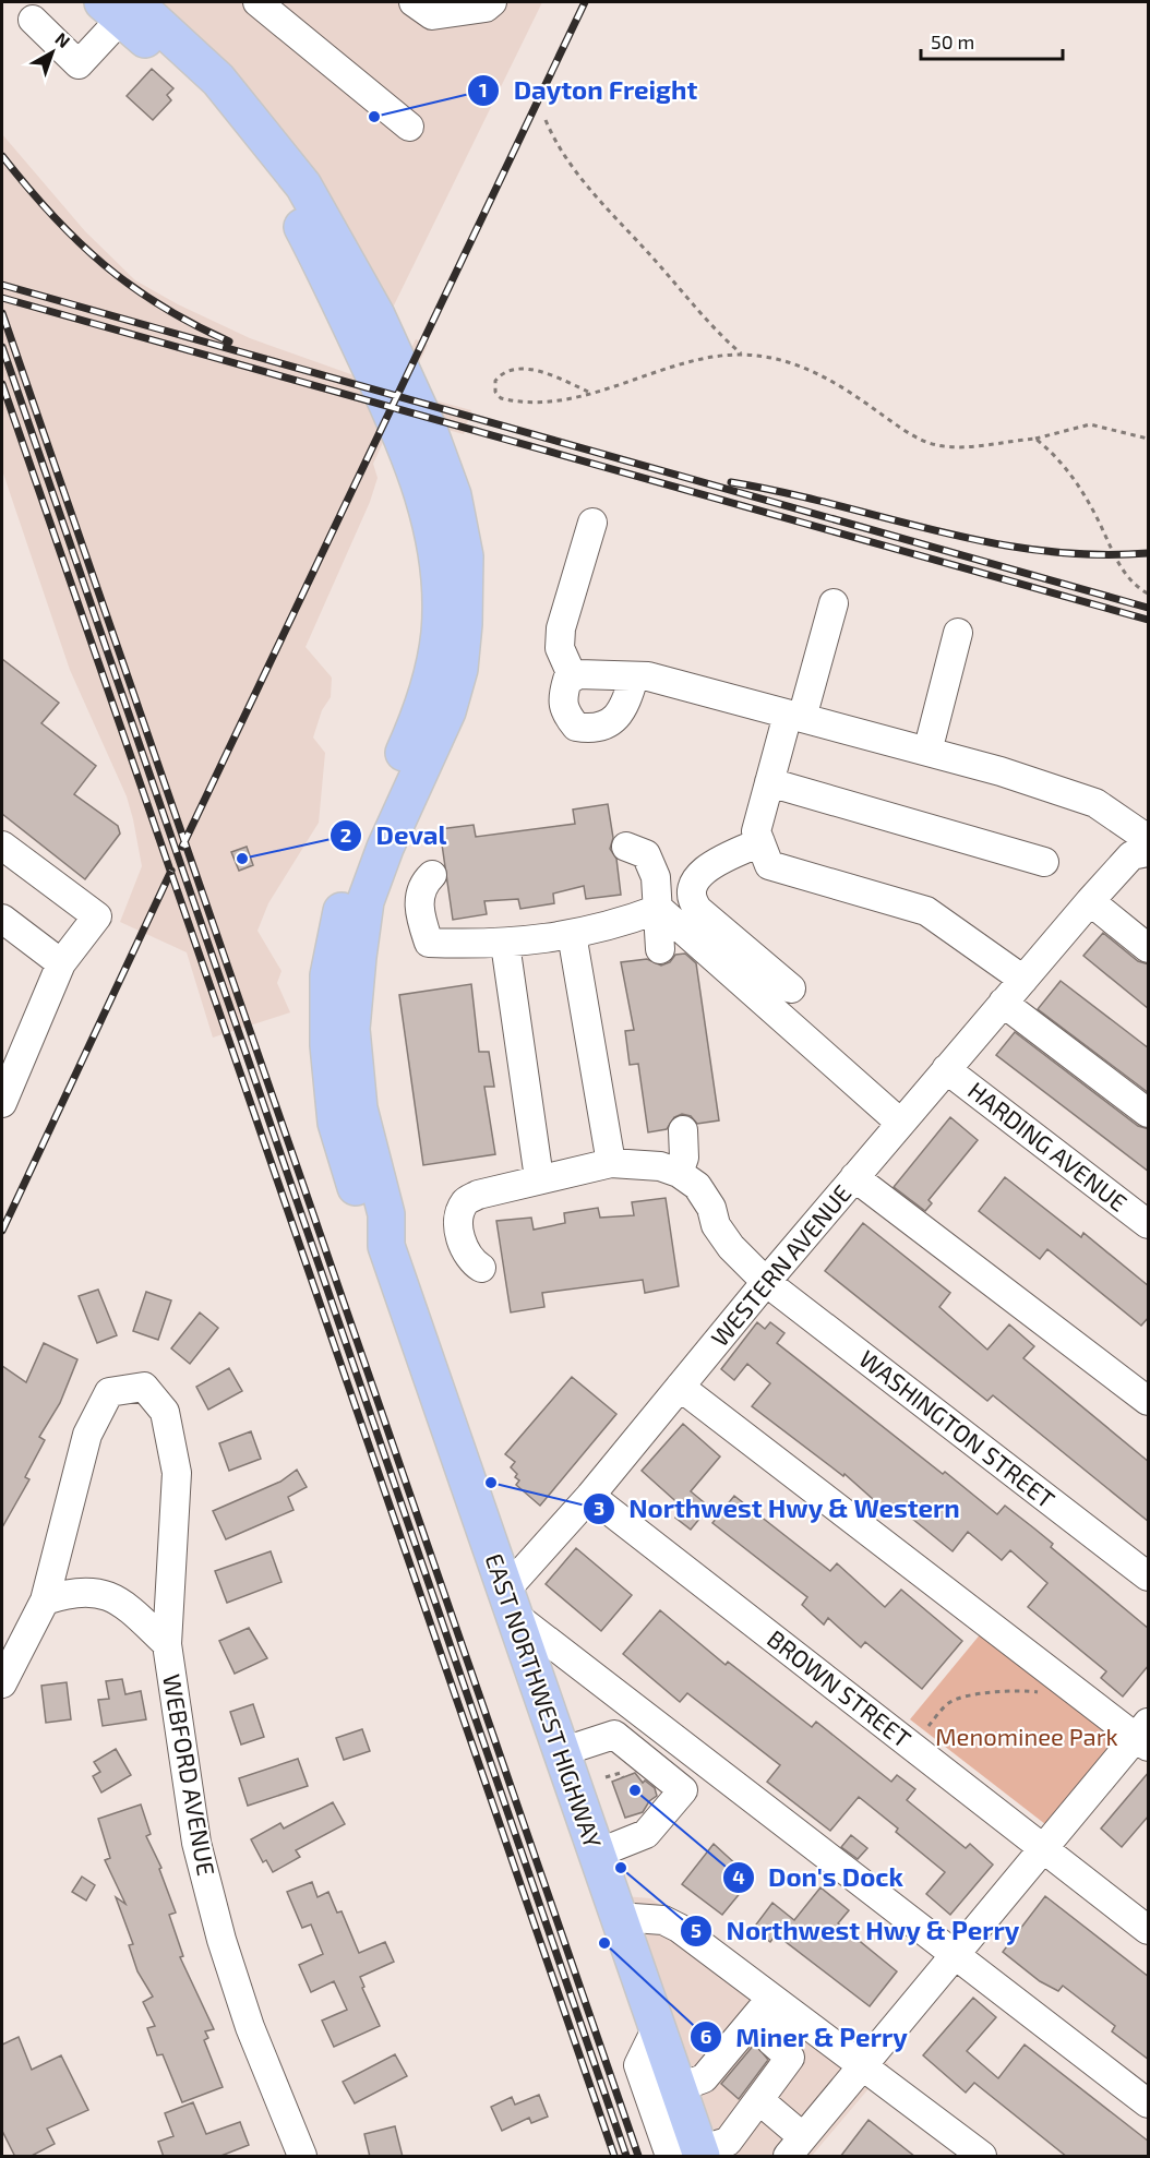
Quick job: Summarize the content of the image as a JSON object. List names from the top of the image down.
{
  "streets": {
    "main road": ["EAST NORTHWEST HIGHWAY"],
    "street": [
      "HARDING AVENUE",
      "WESTERN AVENUE",
      "WASHINGTON STREET",
      "BROWN STREET",
      "WEBFORD AVENUE"
    ]
  },
  "crossings": [
    ["HARDING AVENUE", "WESTERN AVENUE"],
    ["WESTERN AVENUE", "WASHINGTON STREET"],
    ["WESTERN AVENUE", "BROWN STREET"],
    ["WESTERN AVENUE", "EAST NORTHWEST HIGHWAY"]
  ],
  "parks": ["Menominee Park"],
  "places": [
    "Dayton Freight",
    "Deval",
    "Northwest Hwy & Western",
    "Don's Dock",
    "Northwest Hwy & Perry",
    "Miner & Perry"
  ],
  "scale_bar": "50 m",
  "north": "top right"
}
